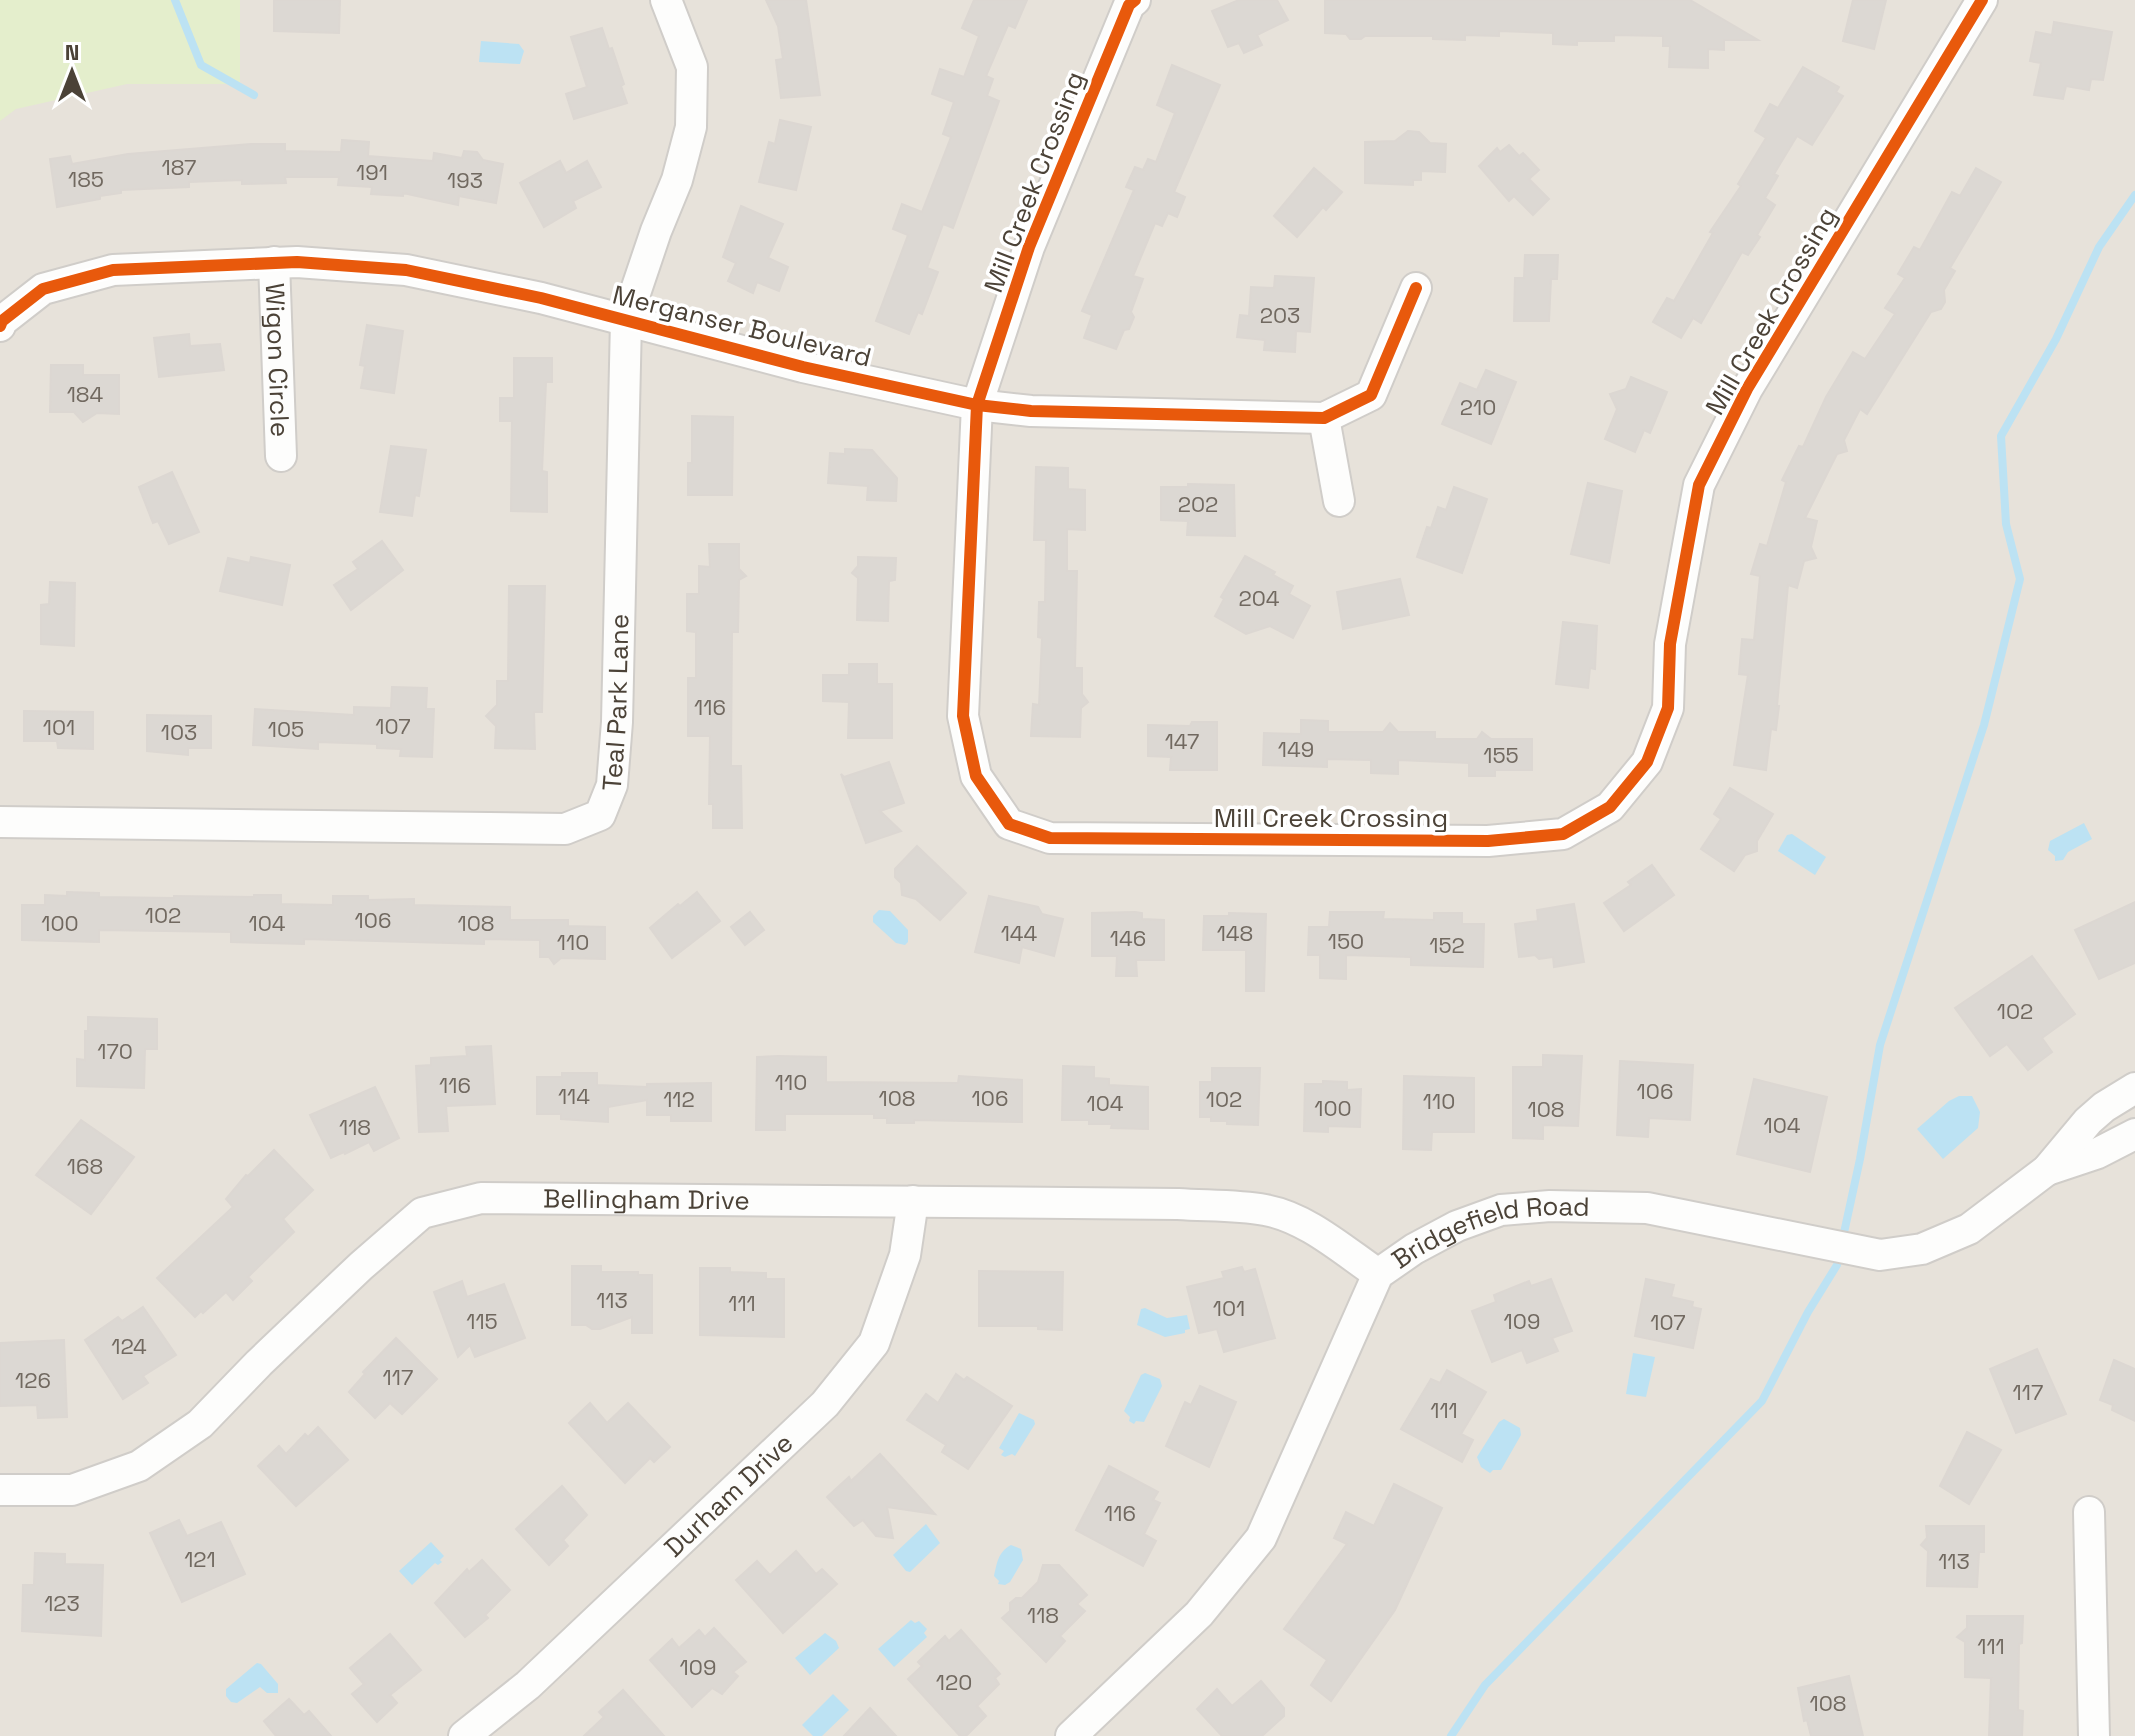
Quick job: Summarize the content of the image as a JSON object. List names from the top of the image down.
{
  "streets": {
    "street": [
      "Mill Creek Crossing",
      "Merganser Boulevard",
      "Wigon Circle",
      "Teal Park Lane",
      "Bellingham Drive",
      "Bridgefield Road",
      "Durham Drive"
    ]
  },
  "crossings": [
    ["Mill Creek Crossing", "Merganser Boulevard"],
    ["Merganser Boulevard", "Wigon Circle"],
    ["Merganser Boulevard", "Teal Park Lane"],
    ["Bellingham Drive", "Bridgefield Road"],
    ["Bellingham Drive", "Durham Drive"]
  ],
  "house_numbers": [
    "187",
    "191",
    "185",
    "193",
    "203",
    "184",
    "210",
    "202",
    "204",
    "116",
    "107",
    "101",
    "105",
    "103",
    "147",
    "149",
    "155",
    "102",
    "106",
    "100",
    "104",
    "108",
    "144",
    "148",
    "146",
    "150",
    "110",
    "152",
    "102",
    "170",
    "110",
    "116",
    "106",
    "114",
    "108",
    "106",
    "112",
    "102",
    "110",
    "104",
    "100",
    "108",
    "104",
    "118",
    "168",
    "113",
    "111",
    "101",
    "115",
    "109",
    "107",
    "124",
    "117",
    "126",
    "117",
    "111",
    "116",
    "121",
    "113",
    "123",
    "118",
    "111",
    "109",
    "120",
    "108"
  ],
  "north": "top"
}
